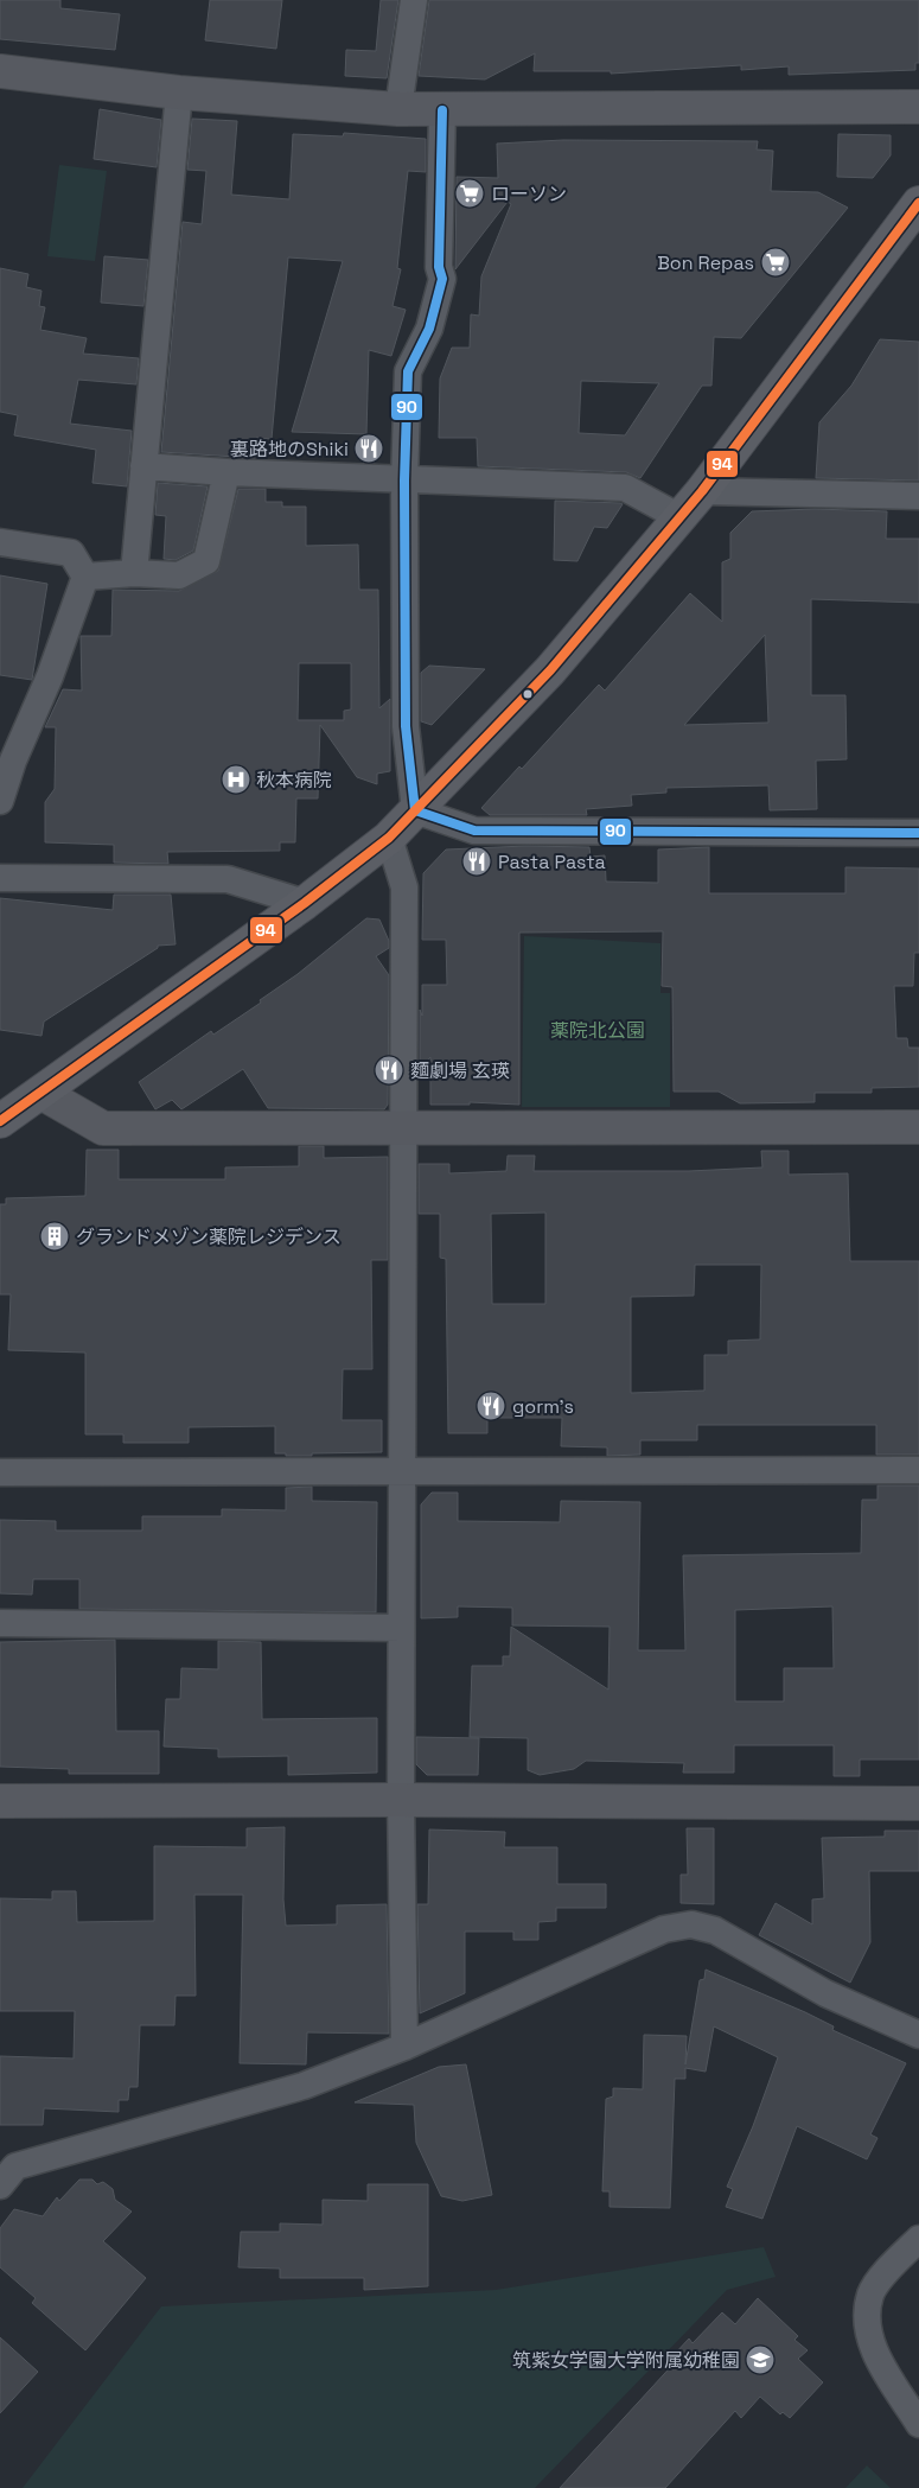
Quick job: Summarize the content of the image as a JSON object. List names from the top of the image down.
{
  "parks": ["薬院北公園"],
  "places": {
    "supermarket": ["ローソン", "Bon Repas"],
    "restaurant": [
      "裏路地のShiki",
      "Pasta Pasta",
      "麵劇場 玄瑛",
      "gorm's"
    ],
    "hospital": ["秋本病院"],
    "building": ["グランドメゾン薬院レジデンス"],
    "school or university": ["筑紫女学園大学附属幼稚園"]
  },
  "lines": ["transit line 90", "transit line 94"]
}
